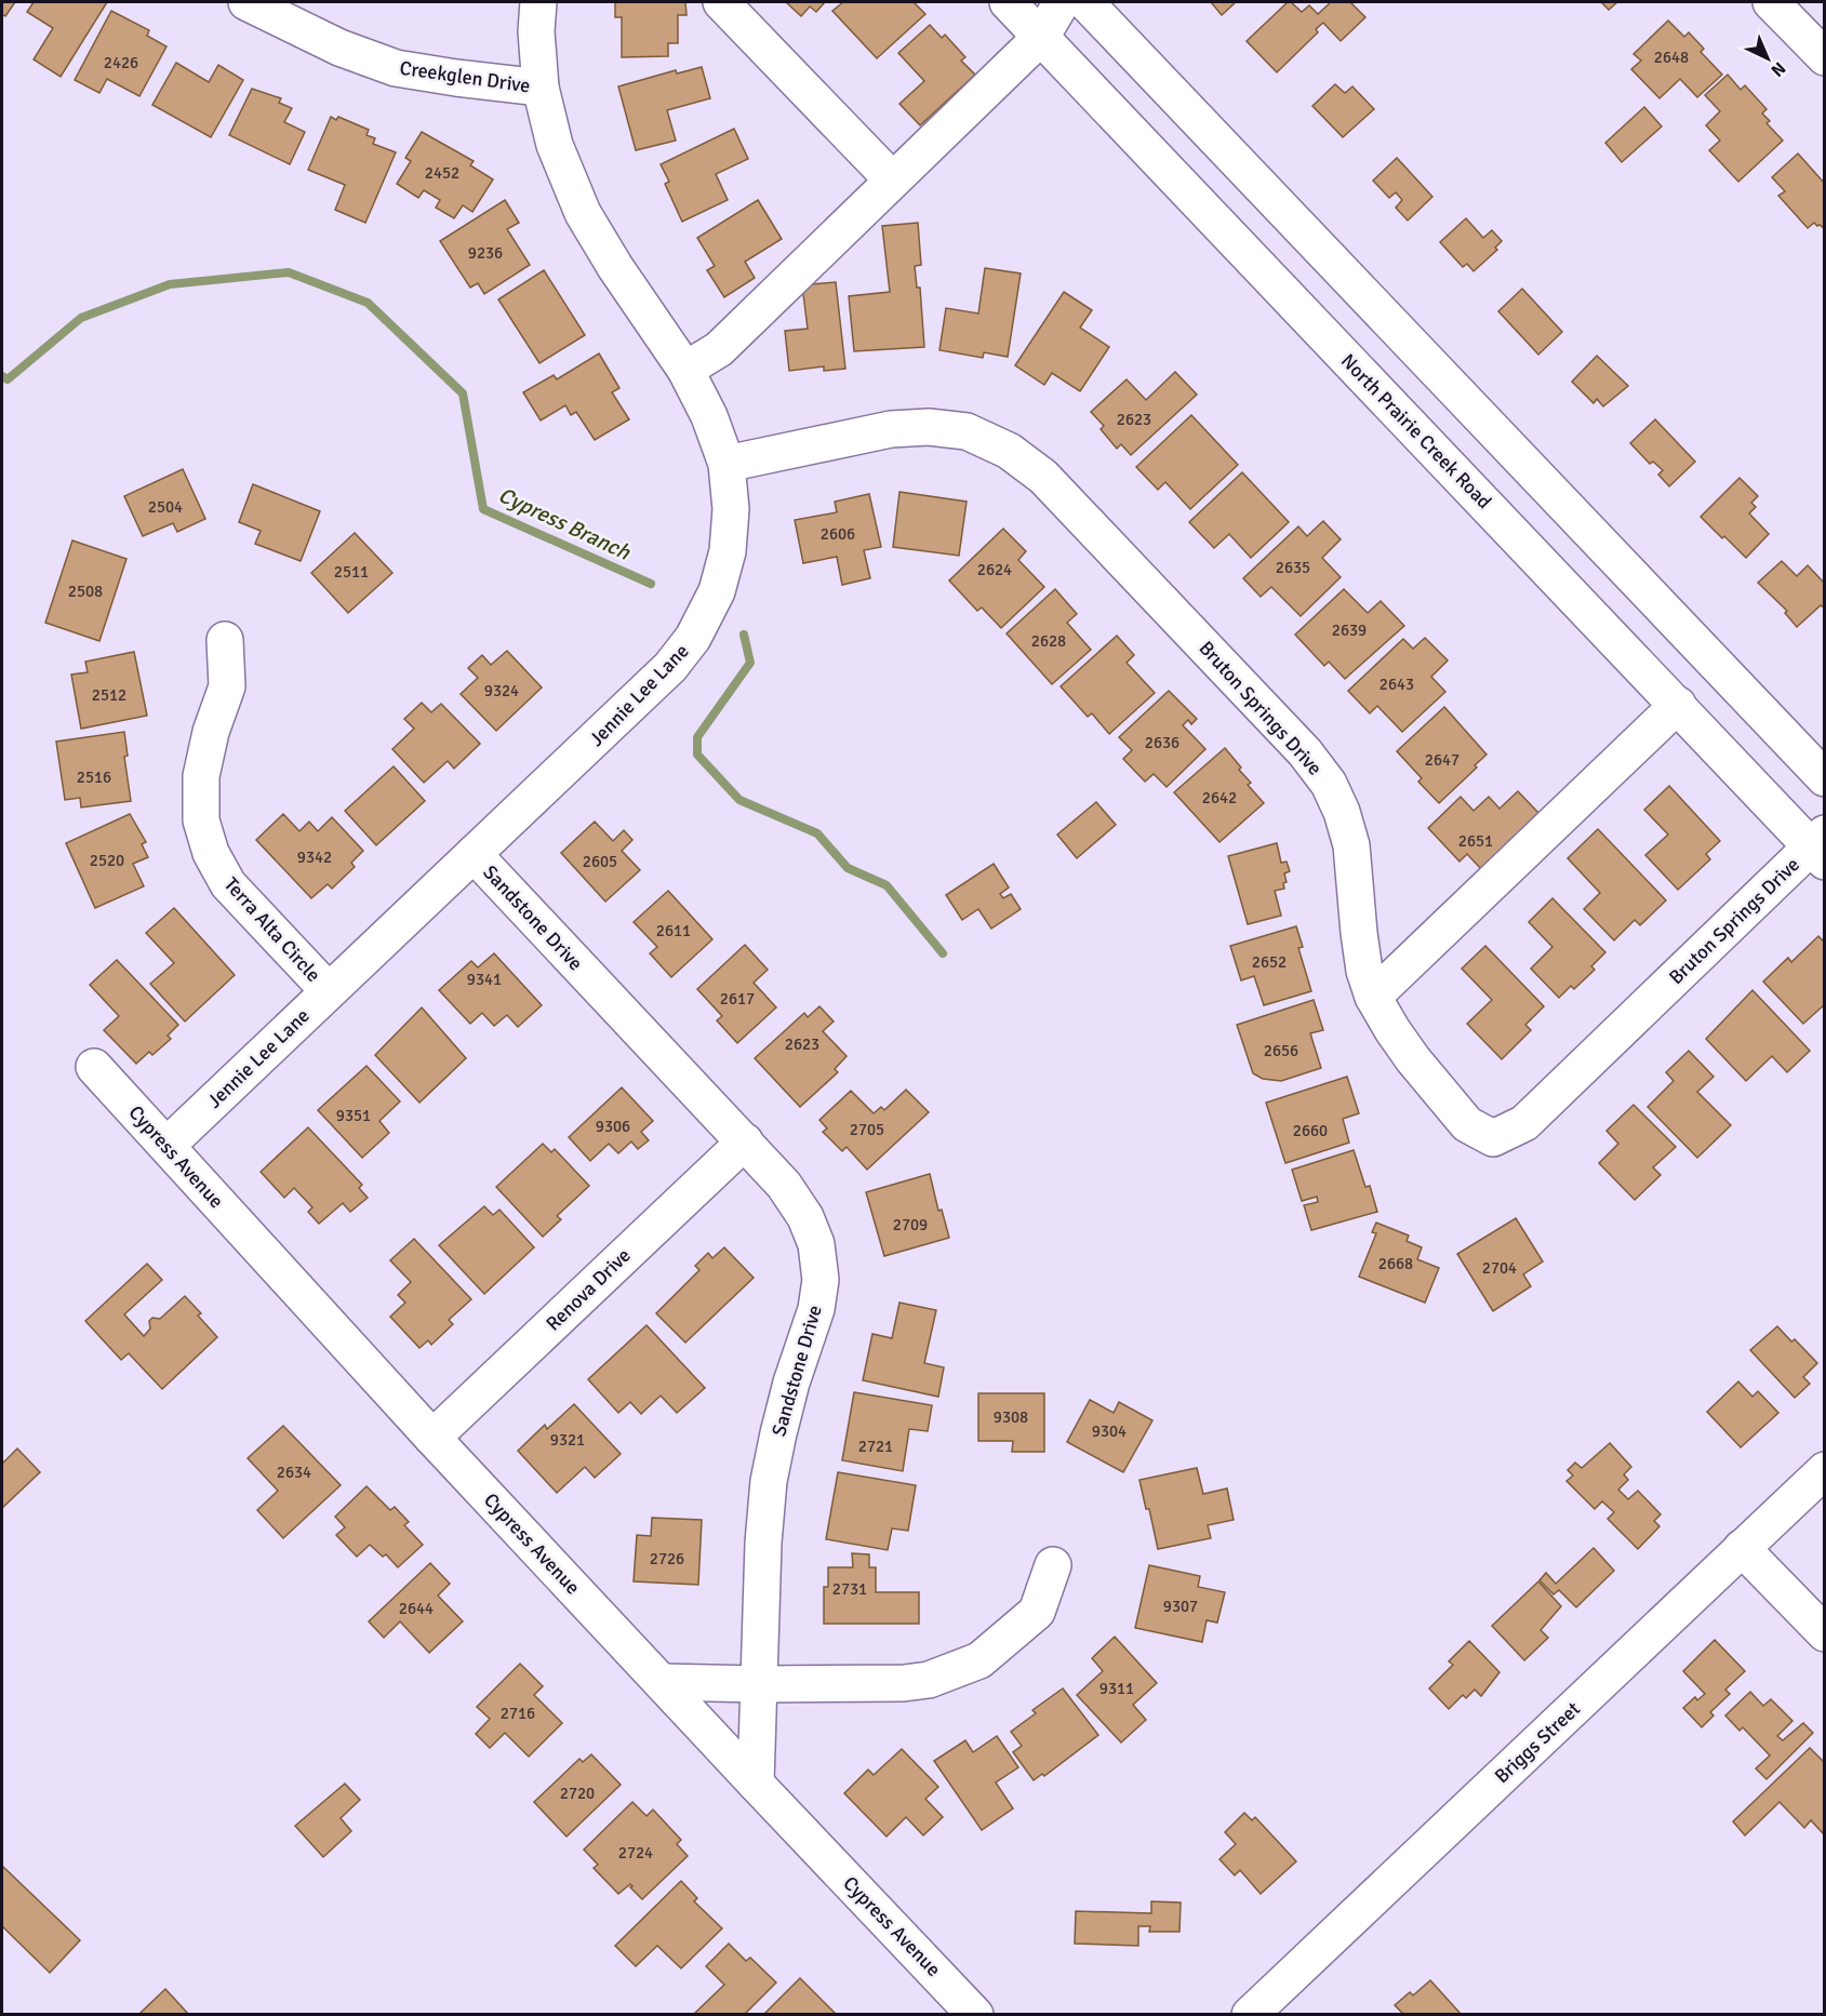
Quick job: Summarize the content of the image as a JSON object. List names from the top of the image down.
{
  "streets": {
    "street": [
      "Creekglen Drive",
      "North Prairie Creek Road",
      "Jennie Lee Lane",
      "Bruton Springs Drive",
      "Sandstone Drive",
      "Terra Alta Circle",
      "Cypress Avenue",
      "Renova Drive",
      "Briggs Street"
    ]
  },
  "crossings": [
    ["Creekglen Drive", "Jennie Lee Lane"],
    ["North Prairie Creek Road", "Bruton Springs Drive"],
    ["Jennie Lee Lane", "Bruton Springs Drive"],
    ["Jennie Lee Lane", "Sandstone Drive"],
    ["Jennie Lee Lane", "Terra Alta Circle"],
    ["Jennie Lee Lane", "Cypress Avenue"],
    ["Sandstone Drive", "Cypress Avenue"],
    ["Sandstone Drive", "Renova Drive"],
    ["Cypress Avenue", "Renova Drive"]
  ],
  "water": ["Cypress Branch"],
  "house_numbers": [
    "2648",
    "2426",
    "2452",
    "9236",
    "2623",
    "2504",
    "2606",
    "2635",
    "2624",
    "2511",
    "2508",
    "2639",
    "2628",
    "2643",
    "9324",
    "2512",
    "2636",
    "2647",
    "2516",
    "2642",
    "2651",
    "9342",
    "2520",
    "2605",
    "2611",
    "2652",
    "9341",
    "2617",
    "2623",
    "2656",
    "9351",
    "9306",
    "2705",
    "2660",
    "2709",
    "2668",
    "2704",
    "9308",
    "9304",
    "9321",
    "2721",
    "2634",
    "2726",
    "2731",
    "9307",
    "2644",
    "9311",
    "2716",
    "2720",
    "2724"
  ],
  "north": "bottom right"
}
